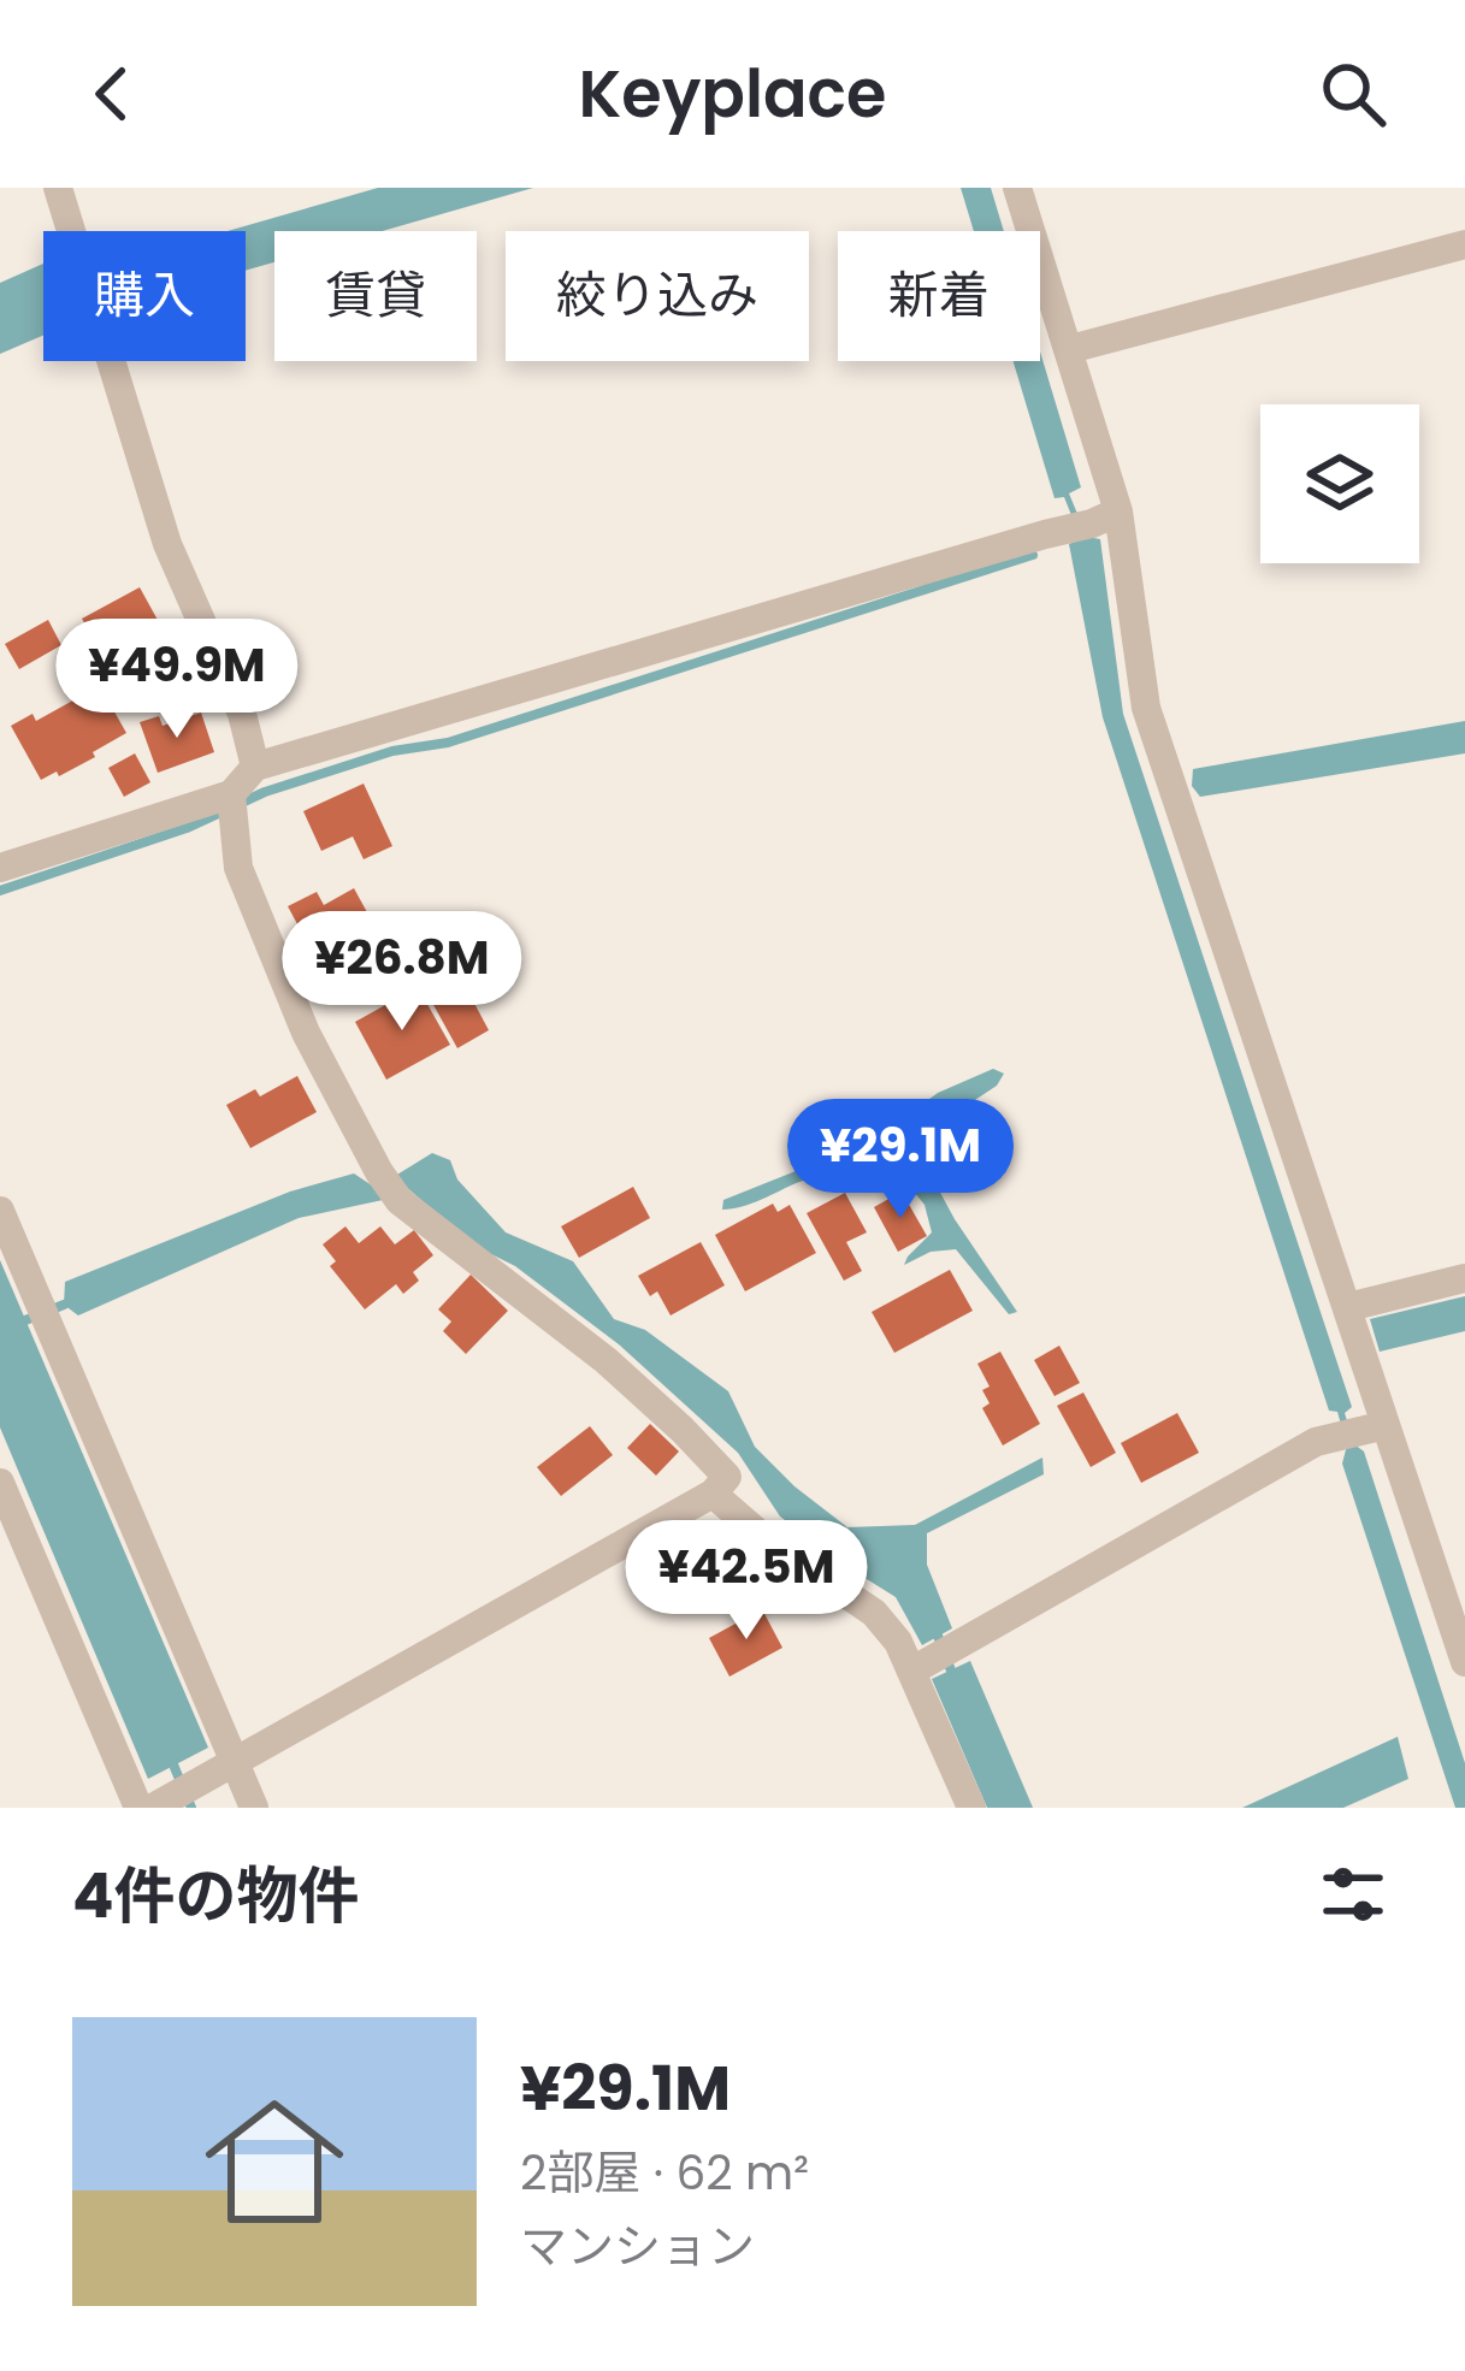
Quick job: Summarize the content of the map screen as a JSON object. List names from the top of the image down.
{
  "page": {
    "header": "Keyplace",
    "chip": [
      "購入",
      "賃貸",
      "絞り込み",
      "新着"
    ],
    "price": [
      "¥49.9M",
      "¥26.8M",
      "¥29.1M",
      "¥42.5M"
    ],
    "heading": "4件の物件",
    "list": [
      {
        "name": "¥29.1M",
        "note": "2部屋 · 62 m² · マンション"
      }
    ]
  }
}
